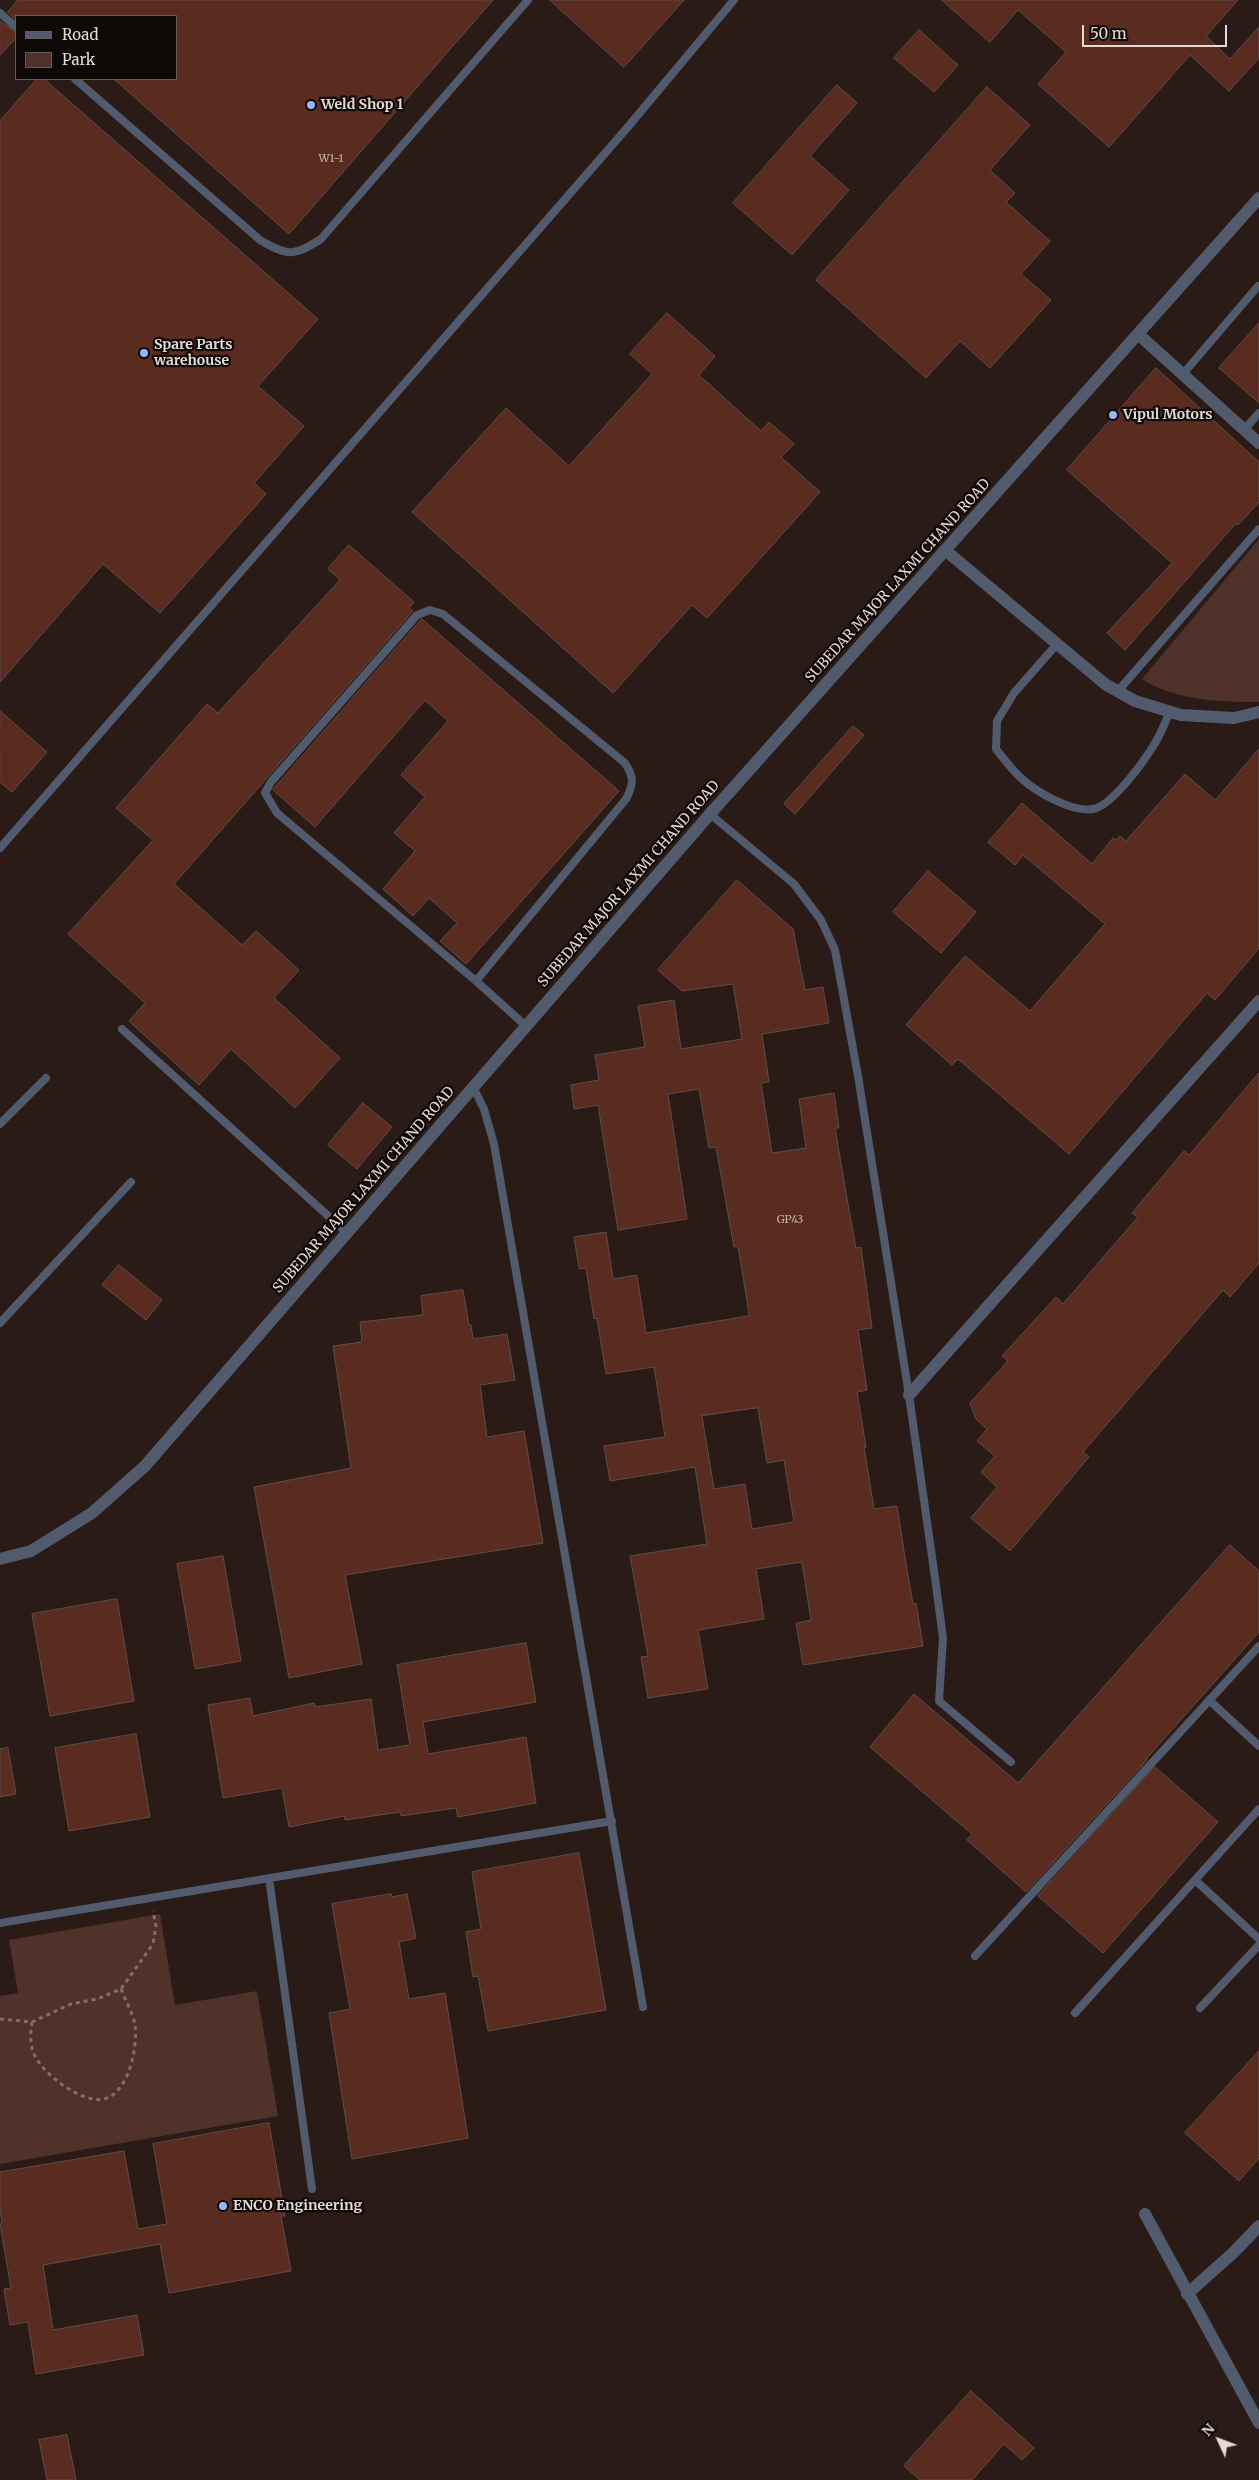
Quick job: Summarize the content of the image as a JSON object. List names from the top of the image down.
{
  "streets": {
    "street": ["SUBEDAR MAJOR LAXMI CHAND ROAD"]
  },
  "places": [
    "Weld Shop 1",
    "Spare Parts warehouse",
    "Vipul Motors",
    "ENCO Engineering"
  ],
  "house_numbers": ["W1-1", "GP43"],
  "legend": ["Road", "Park"],
  "scale_bar": "50 m",
  "north": "top left"
}
